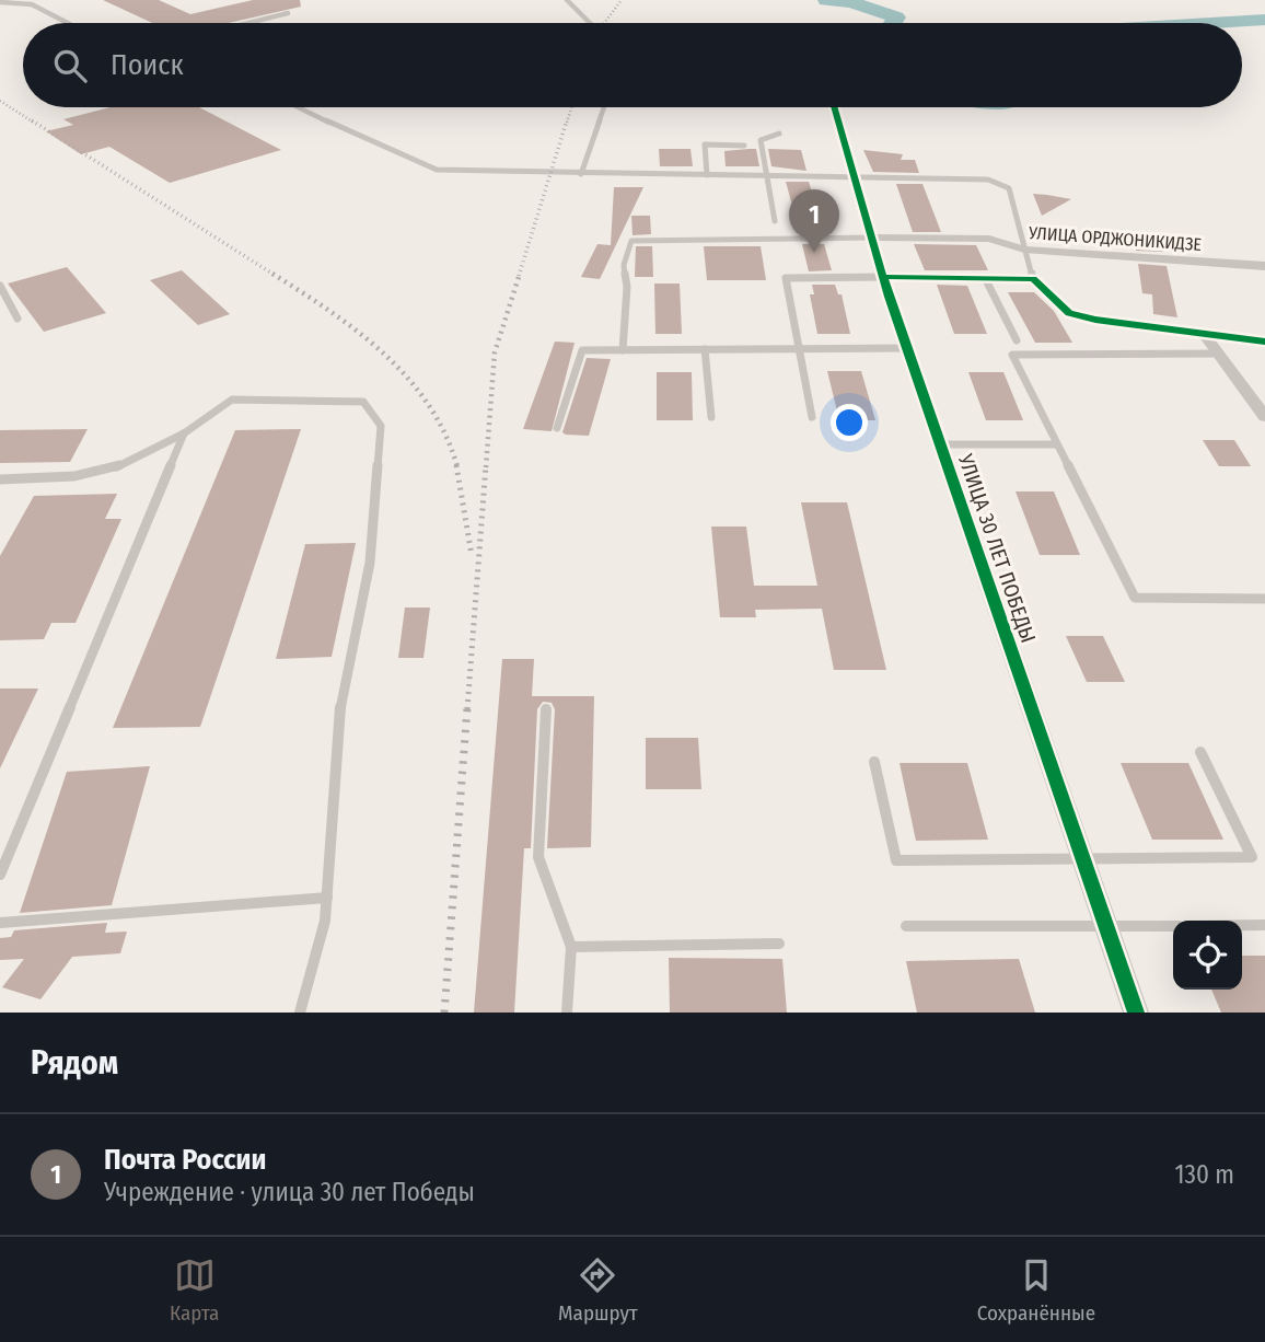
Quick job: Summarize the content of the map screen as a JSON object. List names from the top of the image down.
{
  "streets": {
    "street": ["УЛИЦА ОРДЖОНИКИДЗЕ", "УЛИЦА 30 ЛЕТ ПОБЕДЫ"]
  },
  "crossings": [
    ["УЛИЦА ОРДЖОНИКИДЗЕ", "УЛИЦА 30 ЛЕТ ПОБЕДЫ"]
  ],
  "page": {
    "search": "Поиск",
    "pins": "1",
    "heading": "Рядом",
    "list": [
      {
        "mark": "1",
        "name": "Почта России",
        "note": "Учреждение · улица 30 лет Победы",
        "value": "130 m"
      }
    ],
    "nav": ["Карта", "Маршрут", "Сохранённые"]
  }
}
